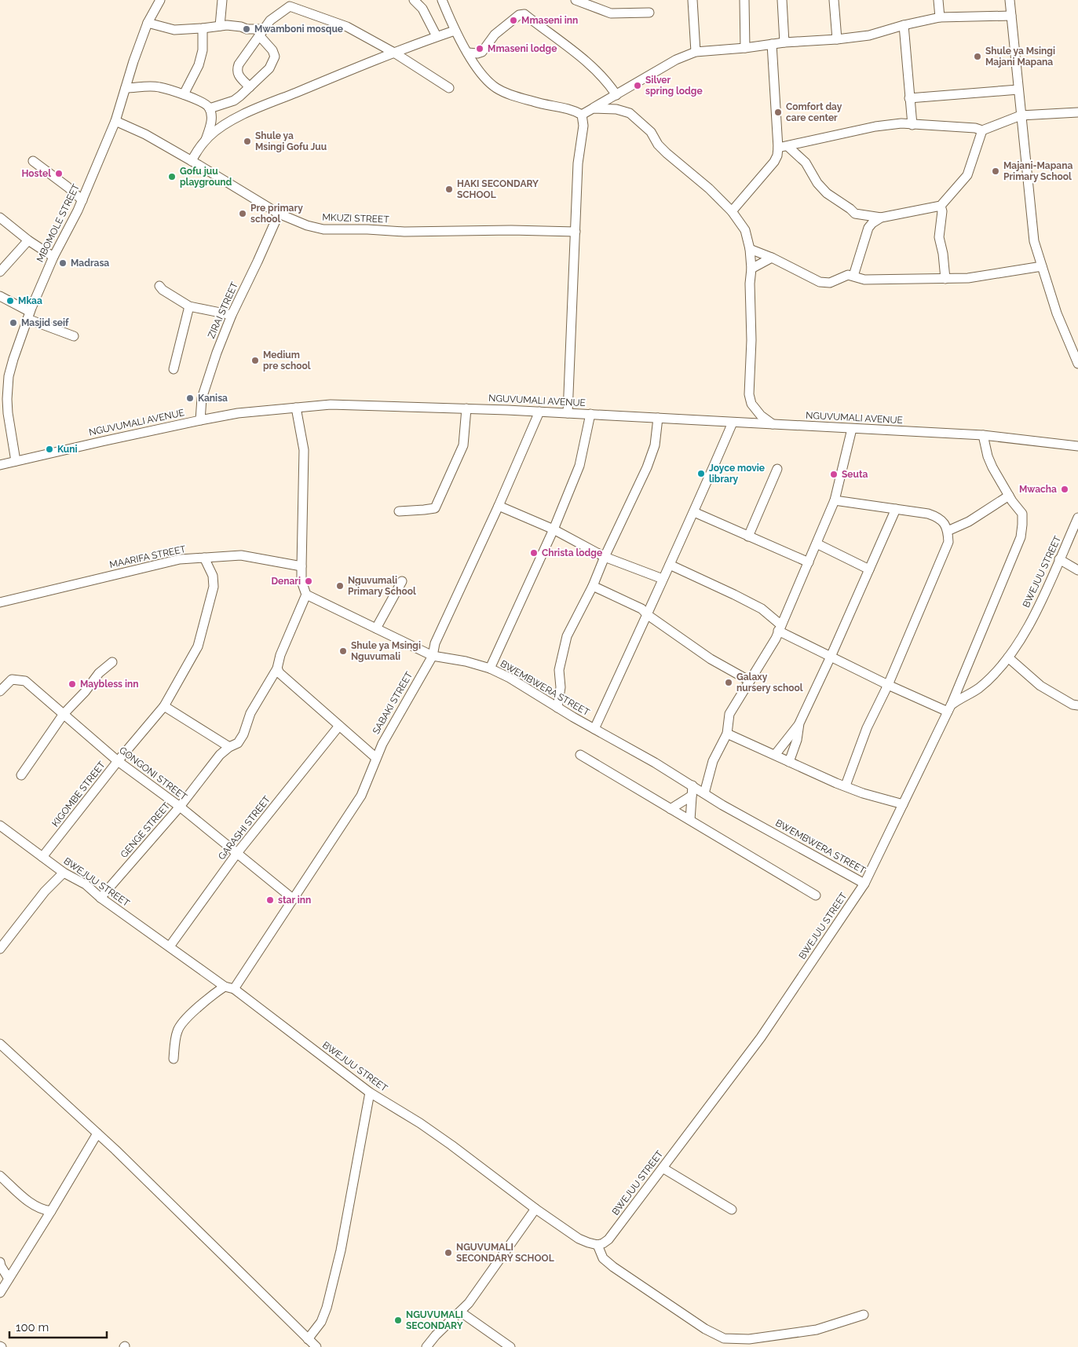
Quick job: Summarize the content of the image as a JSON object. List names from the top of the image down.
{
  "streets": {
    "street": [
      "MKUZI STREET",
      "MBOMOLE STREET",
      "ZIRAI STREET",
      "NGUVUMALI AVENUE",
      "MAARIFA STREET",
      "BWEJUU STREET",
      "BWEMBWERA STREET",
      "SABAKI STREET",
      "GONGONI STREET",
      "KIGOMBE STREET",
      "GARASHI STREET",
      "GENGE STREET"
    ]
  },
  "crossings": [
    ["MKUZI STREET", "MBOMOLE STREET"],
    ["MKUZI STREET", "ZIRAI STREET"],
    ["MBOMOLE STREET", "NGUVUMALI AVENUE"],
    ["ZIRAI STREET", "NGUVUMALI AVENUE"],
    ["NGUVUMALI AVENUE", "SABAKI STREET"],
    ["MAARIFA STREET", "KIGOMBE STREET"],
    ["BWEJUU STREET", "BWEMBWERA STREET"],
    ["BWEJUU STREET", "SABAKI STREET"],
    ["BWEJUU STREET", "KIGOMBE STREET"],
    ["BWEJUU STREET", "GARASHI STREET"],
    ["BWEJUU STREET", "GENGE STREET"],
    ["BWEMBWERA STREET", "SABAKI STREET"],
    ["BWEMBWERA STREET", "GENGE STREET"],
    ["SABAKI STREET", "GONGONI STREET"],
    ["GONGONI STREET", "KIGOMBE STREET"],
    ["GONGONI STREET", "GARASHI STREET"],
    ["GONGONI STREET", "GENGE STREET"]
  ],
  "places": [
    "Mmaseni inn",
    "Mwamboni mosque",
    "Mmaseni lodge",
    "Shule ya Msingi Majani Mapana",
    "Silver spring lodge",
    "Comfort day care center",
    "Shule ya Msingi Gofu Juu",
    "Majani-Mapana Primary School",
    "Hostel",
    "Gofu juu playground",
    "HAKI SECONDARY SCHOOL",
    "Pre primary school",
    "Madrasa",
    "Mkaa",
    "Masjid seif",
    "Medium pre school",
    "Kanisa",
    "Kuni",
    "Joyce movie library",
    "Seuta",
    "Mwacha",
    "Christa lodge",
    "Denari",
    "Nguvumali Primary School",
    "Shule ya Msingi Nguvumali",
    "Galaxy nursery school",
    "Maybless inn",
    "star inn",
    "NGUVUMALI SECONDARY SCHOOL",
    "NGUVUMALI SECONDARY"
  ],
  "scale_bar": "100 m"
}
